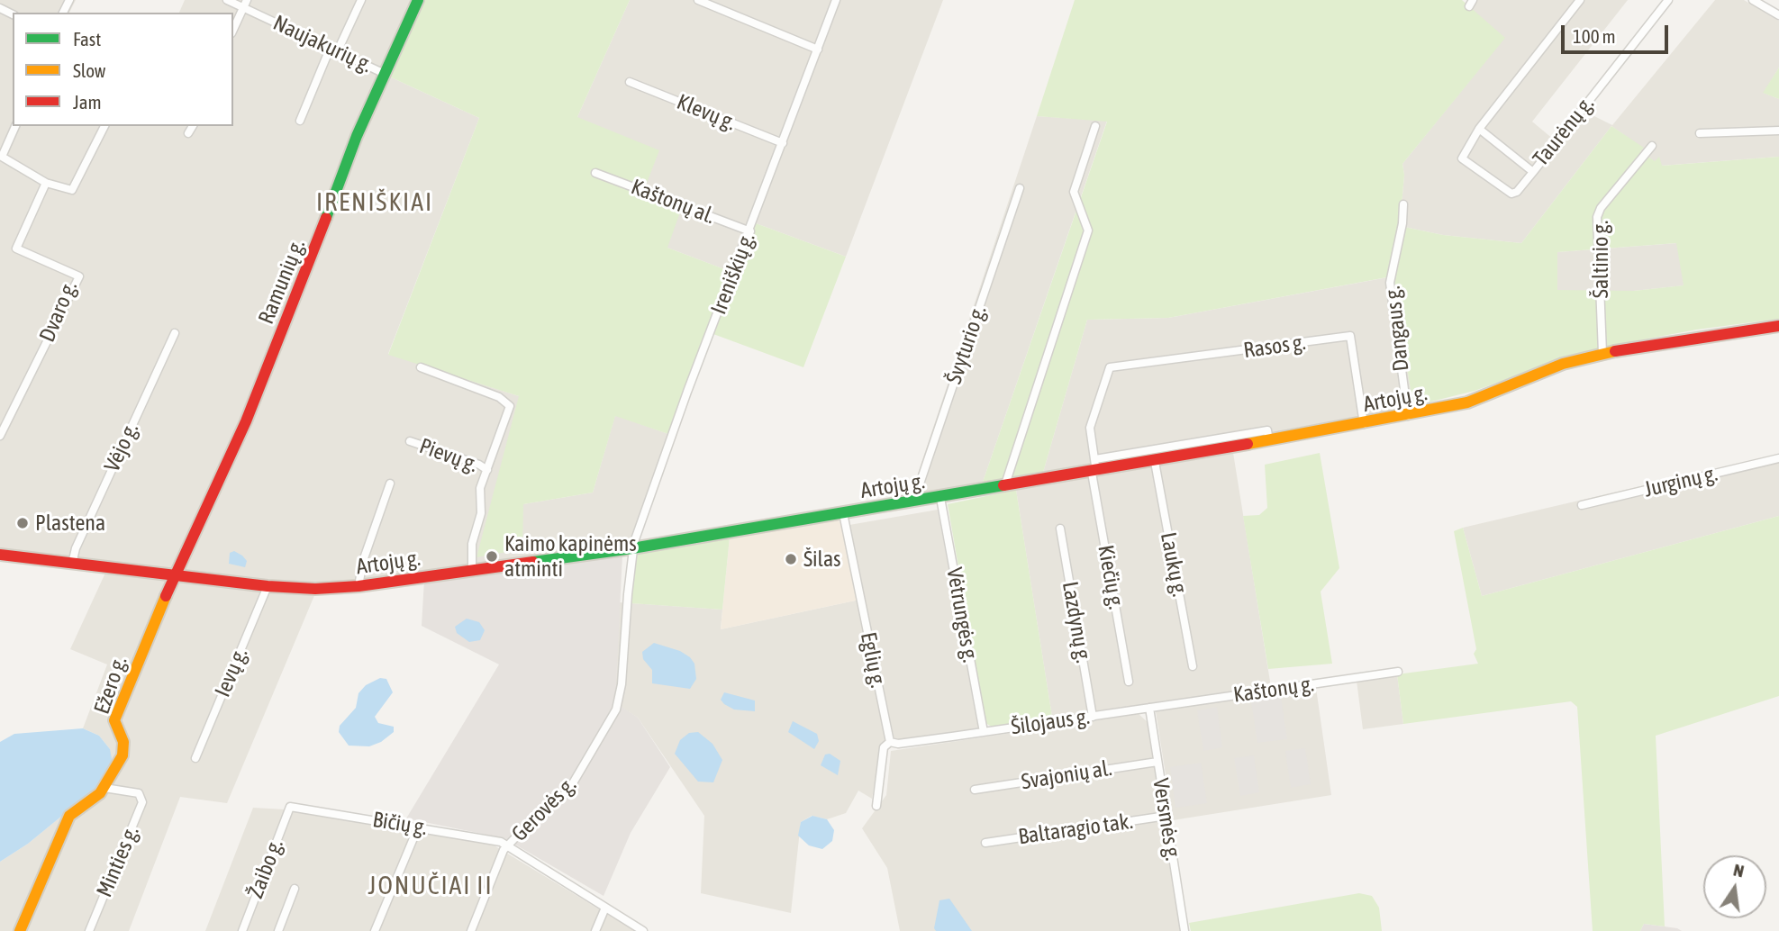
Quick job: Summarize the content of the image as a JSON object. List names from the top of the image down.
{
  "streets": {
    "main road": ["Ramunių g.", "Artojų g.", "Ežero g."],
    "street": [
      "Naujakurių g.",
      "Klevų g.",
      "Taurėnų g.",
      "Kaštonų al.",
      "Šaltinio g.",
      "Ireniškių g.",
      "Dvaro g.",
      "Dangaus g.",
      "Švyturio g.",
      "Rasos g.",
      "Vėjo g.",
      "Pievų g.",
      "Jurginų g.",
      "Laukų g.",
      "Kiečių g.",
      "Vėtrungės g.",
      "Lazdynų g.",
      "Eglių g.",
      "Ievų g.",
      "Kaštonų g.",
      "Šilojaus g.",
      "Svajonių al.",
      "Gerovės g.",
      "Versmės g.",
      "Bičių g.",
      "Baltaragio tak.",
      "Minties g.",
      "Žaibo g."
    ]
  },
  "crossings": [
    ["Naujakurių g.", "Ramunių g."],
    ["Klevų g.", "Ireniškių g."],
    ["Kaštonų al.", "Ireniškių g."],
    ["Šaltinio g.", "Artojų g."],
    ["Ireniškių g.", "Artojų g."],
    ["Ireniškių g.", "Gerovės g."],
    ["Ramunių g.", "Artojų g."],
    ["Ramunių g.", "Ežero g."],
    ["Dangaus g.", "Artojų g."],
    ["Švyturio g.", "Artojų g."],
    ["Rasos g.", "Artojų g."],
    ["Rasos g.", "Kiečių g."],
    ["Artojų g.", "Vėjo g."],
    ["Artojų g.", "Laukų g."],
    ["Artojų g.", "Kiečių g."],
    ["Artojų g.", "Vėtrungės g."],
    ["Artojų g.", "Eglių g."],
    ["Artojų g.", "Ievų g."],
    ["Artojų g.", "Ežero g."],
    ["Artojų g.", "Gerovės g."],
    ["Vėtrungės g.", "Šilojaus g."],
    ["Lazdynų g.", "Šilojaus g."],
    ["Eglių g.", "Šilojaus g."],
    ["Ežero g.", "Minties g."],
    ["Kaštonų g.", "Šilojaus g."],
    ["Kaštonų g.", "Versmės g."],
    ["Šilojaus g.", "Versmės g."],
    ["Svajonių al.", "Versmės g."],
    ["Gerovės g.", "Bičių g."],
    ["Versmės g.", "Baltaragio tak."],
    ["Bičių g.", "Žaibo g."]
  ],
  "districts": ["IRENIŠKIAI", "JONUČIAI II"],
  "places": ["Plastena", "Kaimo kapinėms atminti", "Šilas"],
  "legend": ["Fast", "Slow", "Jam"],
  "scale_bar": "100 m",
  "north": "top"
}
